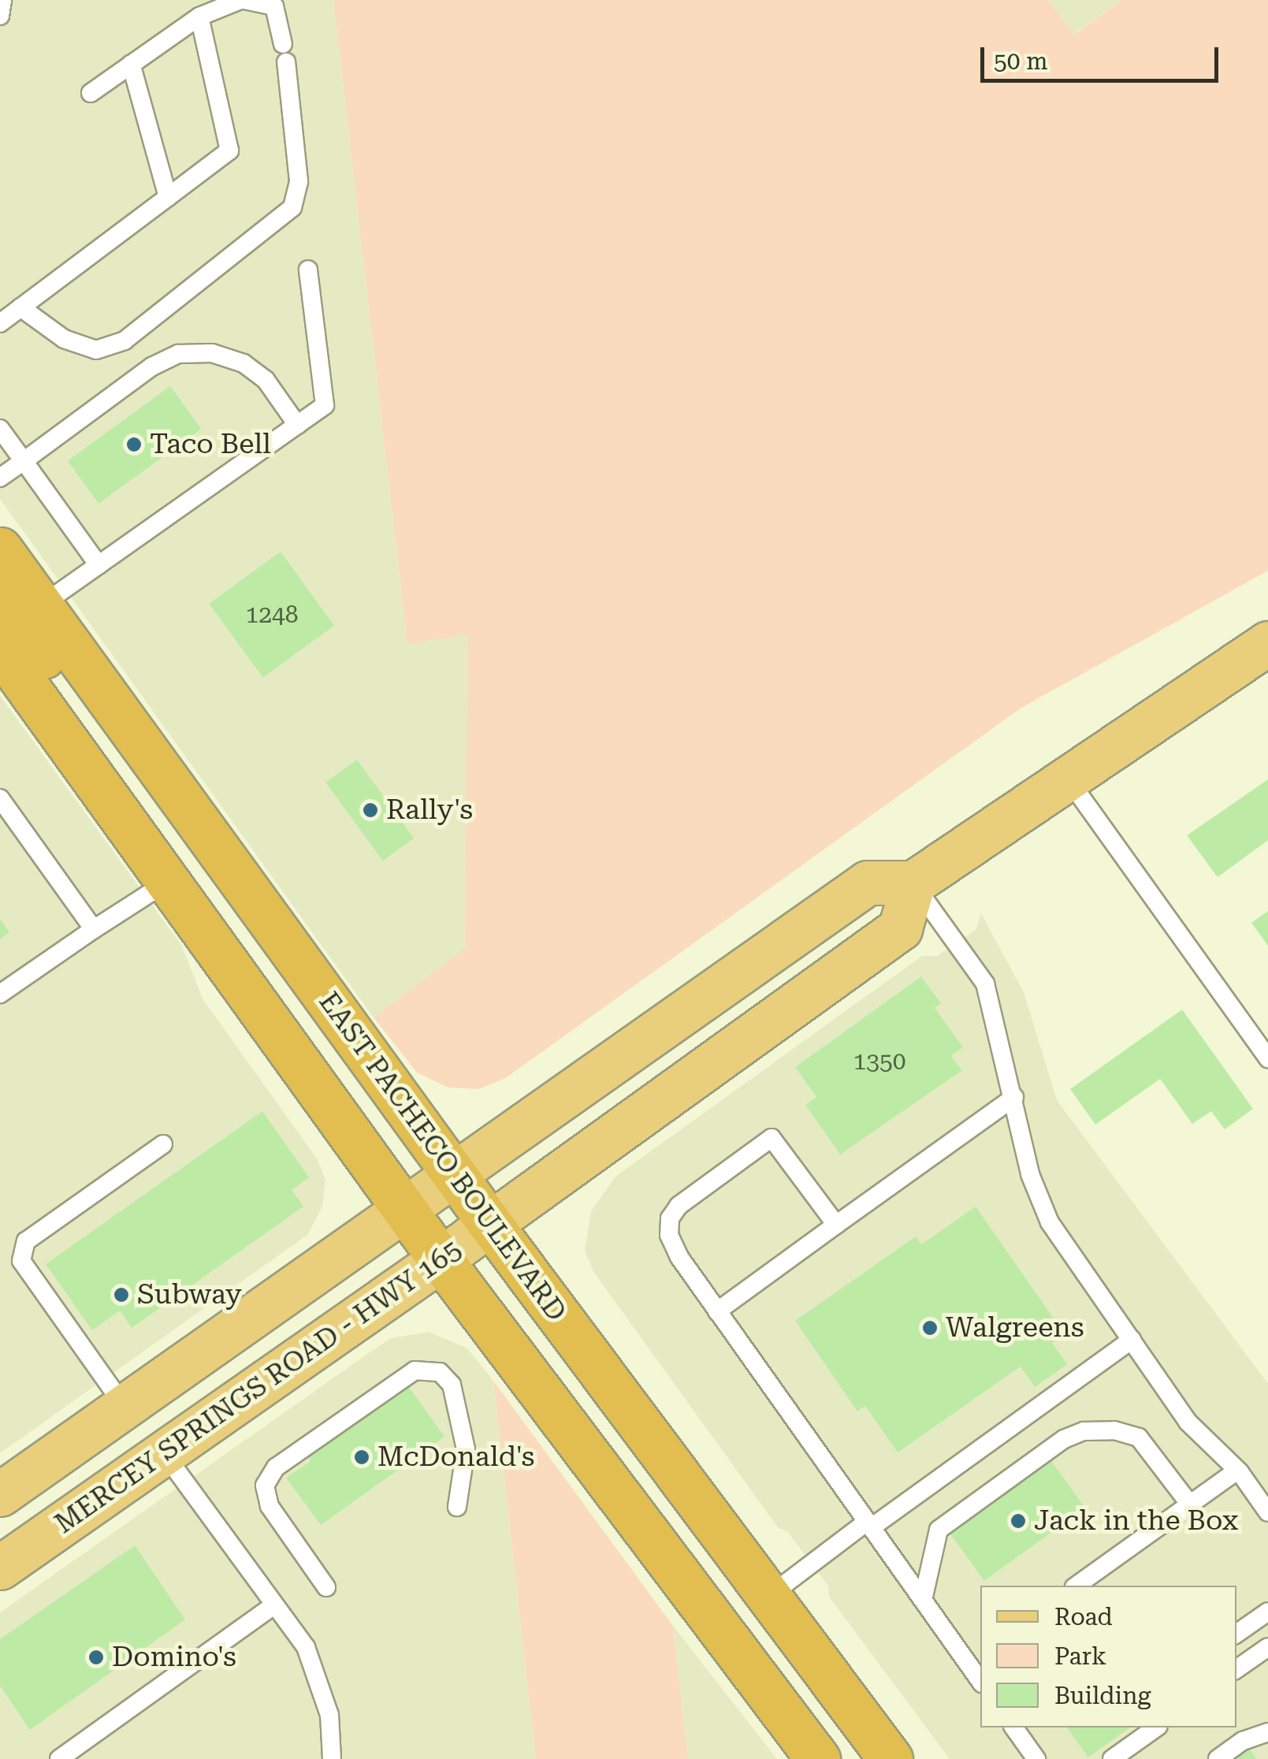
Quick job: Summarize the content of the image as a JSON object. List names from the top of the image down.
{
  "streets": {
    "highway": ["EAST PACHECO BOULEVARD"],
    "main road": ["MERCEY SPRINGS ROAD - HWY 165"]
  },
  "crossings": [
    ["EAST PACHECO BOULEVARD", "MERCEY SPRINGS ROAD - HWY 165"]
  ],
  "places": [
    "Taco Bell",
    "Rally's",
    "Subway",
    "Walgreens",
    "McDonald's",
    "Jack in the Box",
    "Domino's"
  ],
  "house_numbers": ["1248", "1350"],
  "legend": ["Road", "Park", "Building"],
  "scale_bar": "50 m"
}
